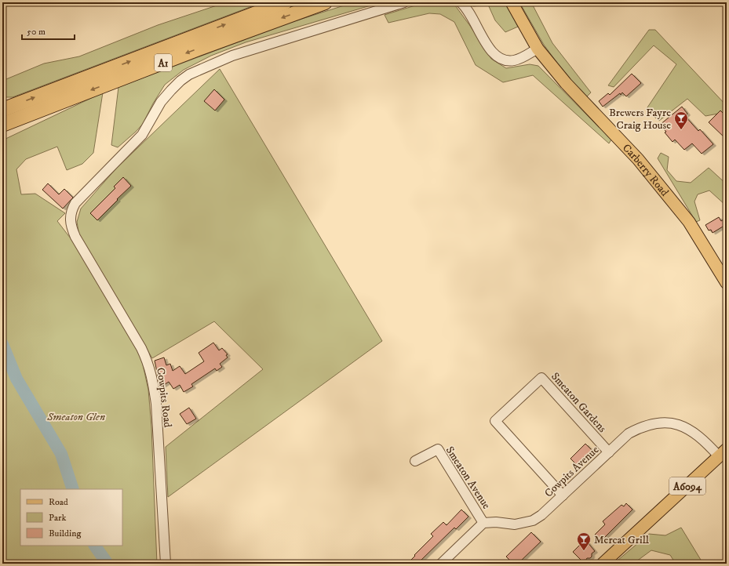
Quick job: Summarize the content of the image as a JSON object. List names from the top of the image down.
{
  "streets": {
    "highway": ["A1"],
    "main road": ["Carberry Road", "A6094"],
    "street": [
      "Cowpits Road",
      "Smeaton Gardens",
      "Cowpits Avenue",
      "Smeaton Avenue"
    ]
  },
  "crossings": [
    ["Smeaton Gardens", "Cowpits Avenue"],
    ["Cowpits Avenue", "Smeaton Avenue"],
    ["Cowpits Avenue", "A6094"]
  ],
  "parks": ["Smeaton Glen"],
  "places": {
    "bar": ["Brewers Fayre Craig House", "Mercat Grill"]
  },
  "legend": ["Road", "Park", "Building"],
  "scale_bar": "50 m"
}
